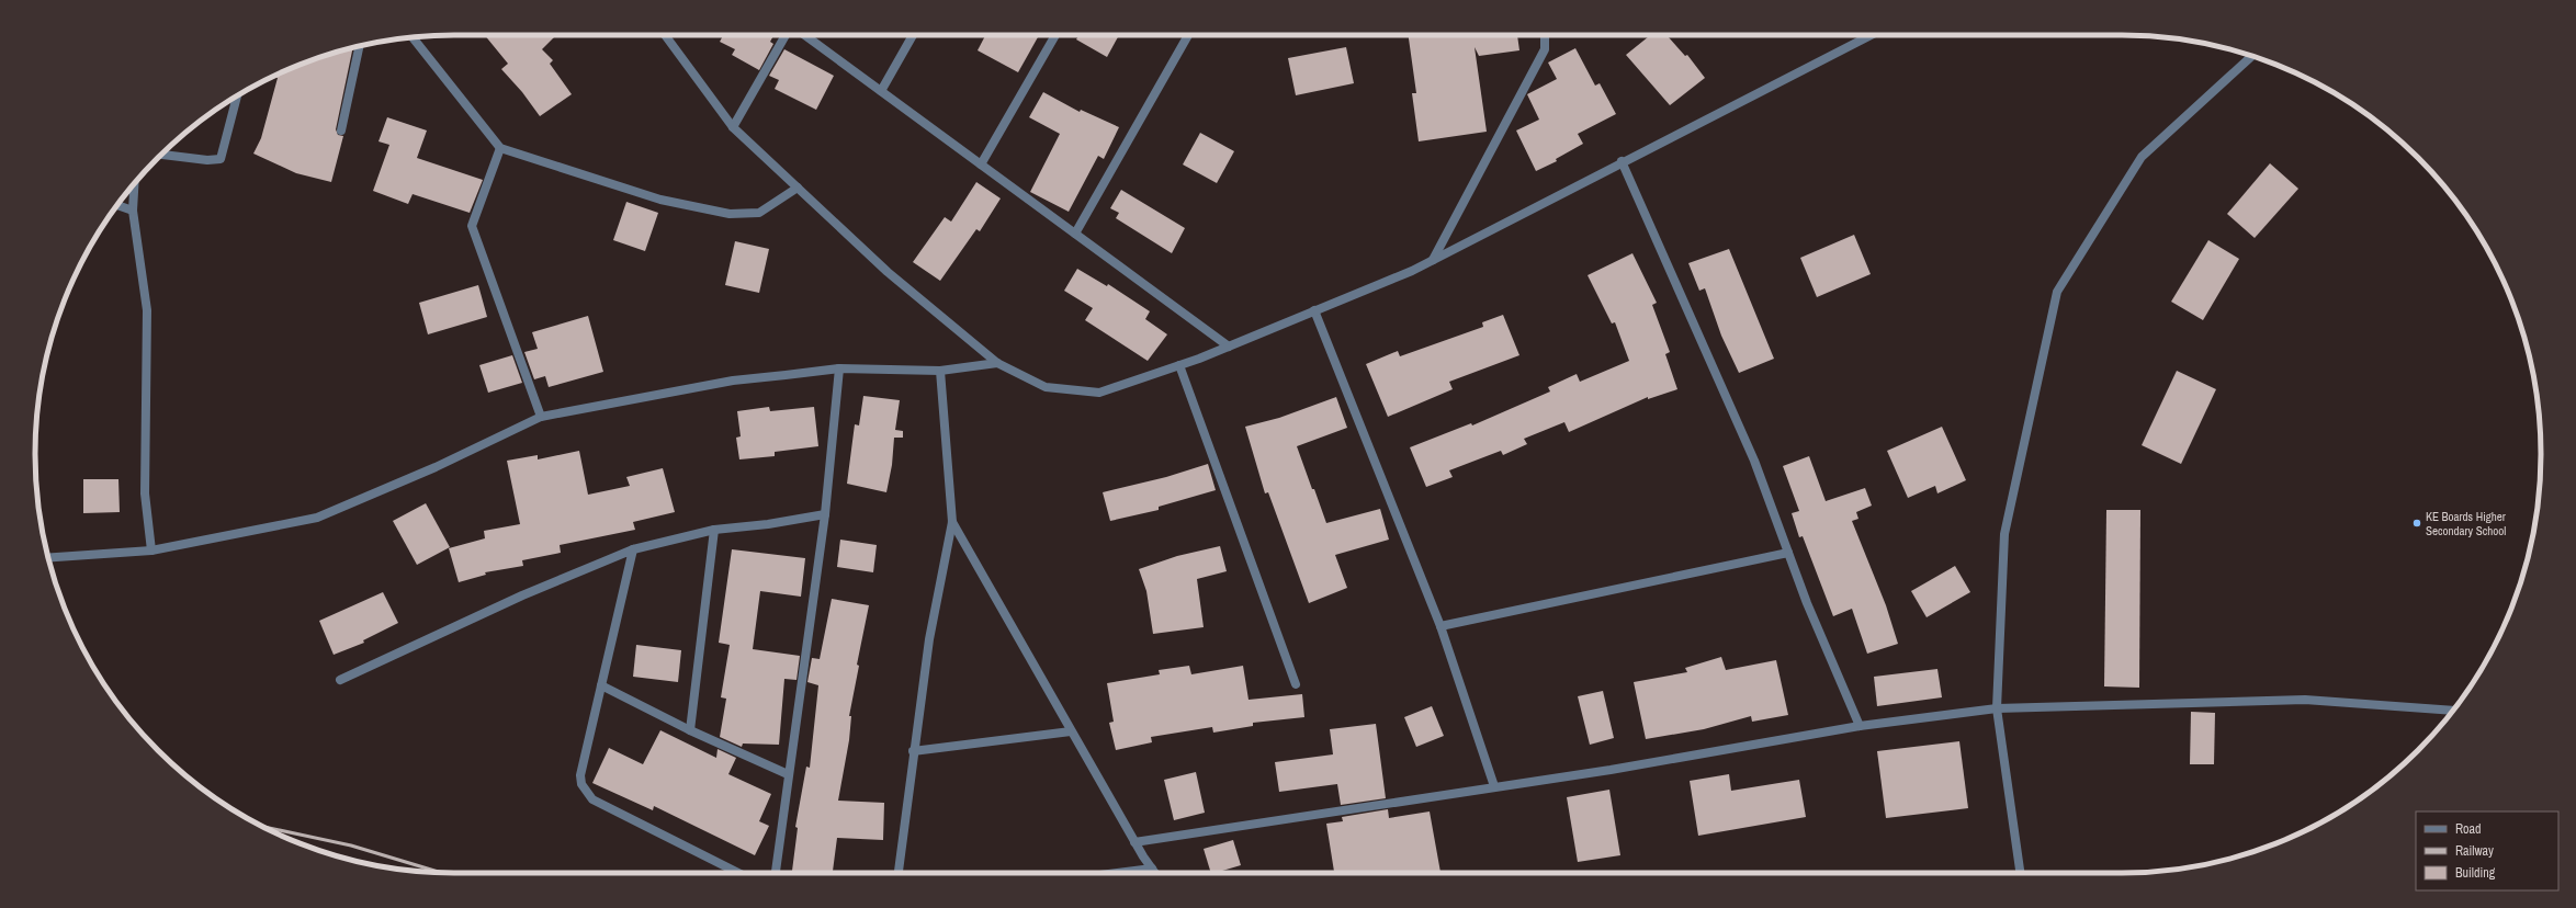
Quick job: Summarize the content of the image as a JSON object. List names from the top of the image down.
{
  "places": ["KE Boards Higher Secondary School"],
  "legend": ["Road", "Railway", "Building"]
}
